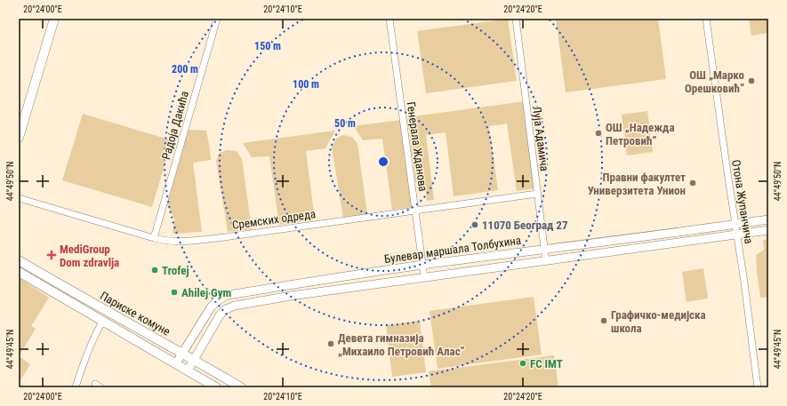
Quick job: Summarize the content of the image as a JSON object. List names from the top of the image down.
{
  "streets": {
    "main road": ["Париске комуне"],
    "street": [
      "Радоја Дакића",
      "Луја Адамича",
      "Генерала Жданова",
      "Отона Жупанчича",
      "Сремских одреда",
      "Булевар маршала Толбухина"
    ]
  },
  "crossings": [
    ["Радоја Дакића", "Сремских одреда"],
    ["Луја Адамича", "Сремских одреда"],
    ["Луја Адамича", "Булевар маршала Толбухина"],
    ["Генерала Жданова", "Сремских одреда"],
    ["Генерала Жданова", "Булевар маршала Толбухина"],
    ["Отона Жупанчича", "Булевар маршала Толбухина"],
    ["Булевар маршала Толбухина", "Париске комуне"]
  ],
  "places": {
    "other": [
      "ОШ „Марко Орешковић”",
      "ОШ „Надежда Петровић”",
      "Правни факултет Универзитета Унион",
      "11070 Београд 27",
      "Trofej",
      "Ahilej Gym",
      "Графичко-медијска школа",
      "Девета гимназија „Михаило Петровић Алас”",
      "FC IMT"
    ],
    "health": ["MediGroup Dom zdravlja"]
  },
  "coordinates": [
    "20°24'00\"E",
    "20°24'10\"E",
    "20°24'20\"E",
    "44°49'50\"N",
    "44°49'45\"N"
  ],
  "rings": [
    "150 m",
    "200 m",
    "100 m",
    "50 m"
  ]
}
